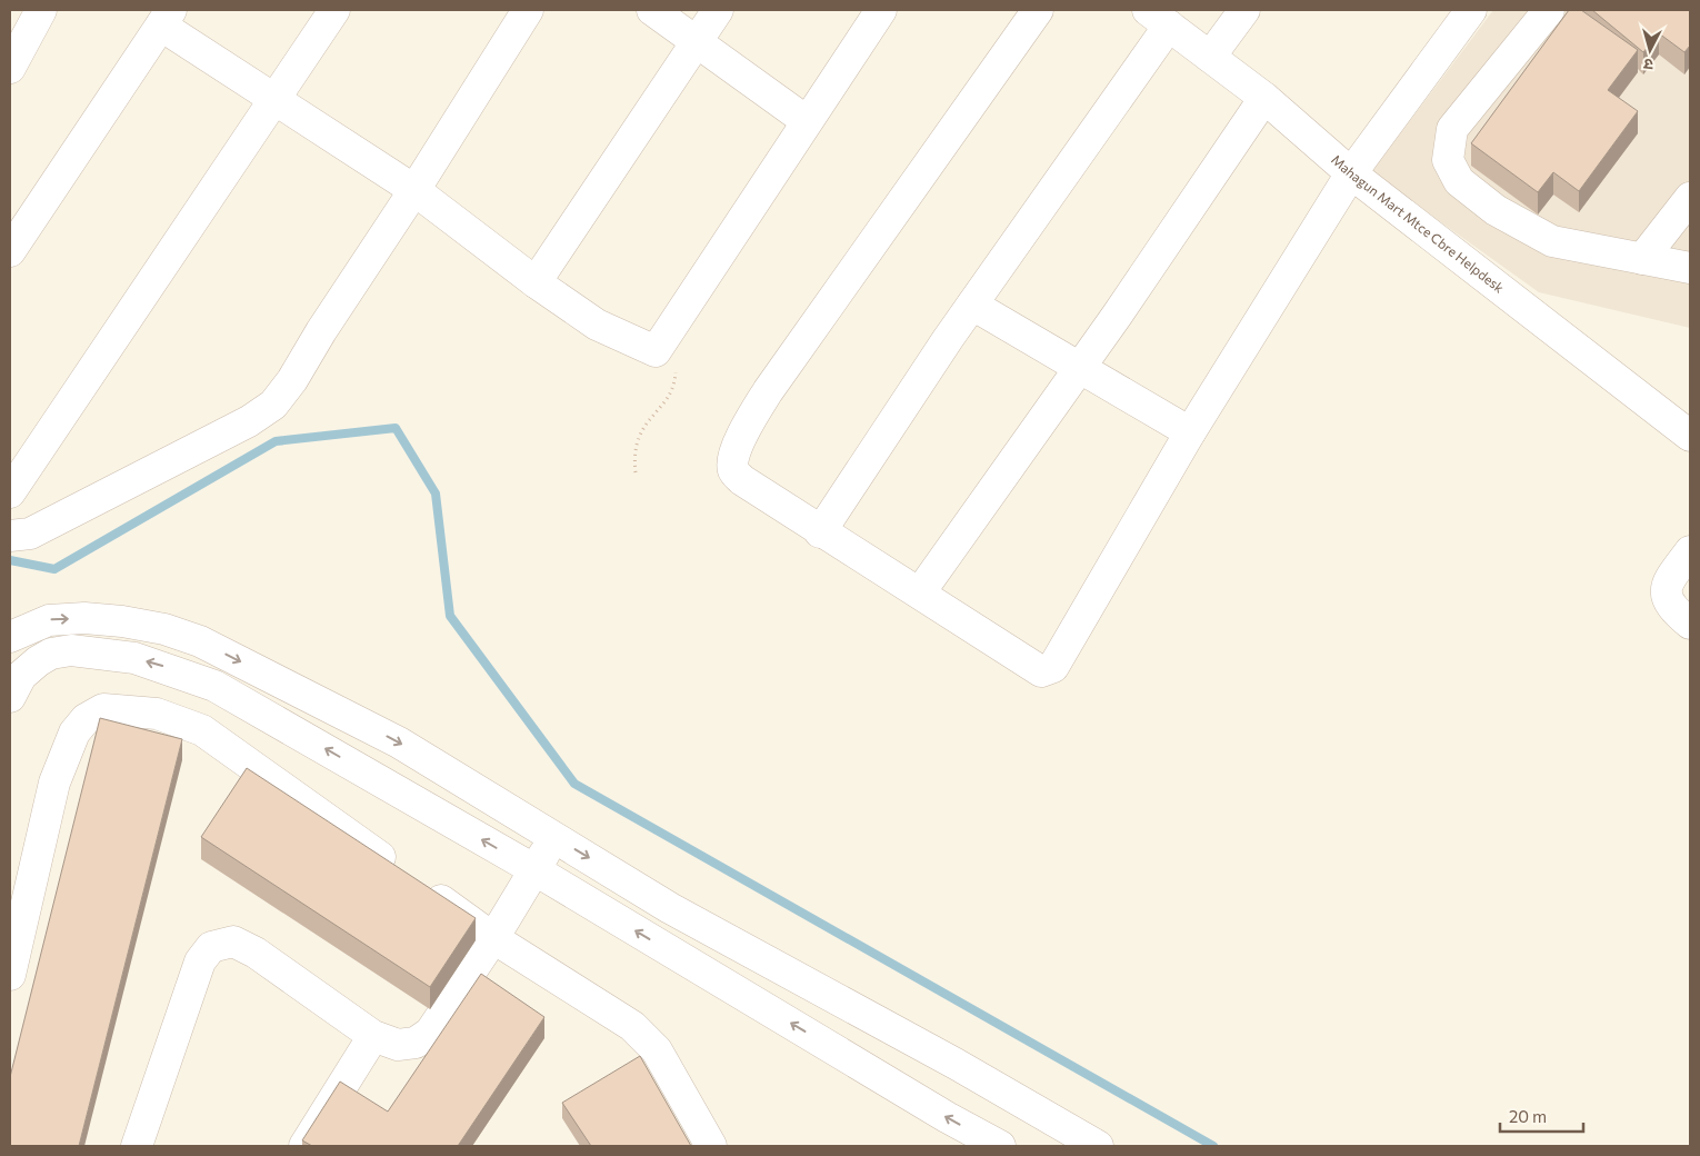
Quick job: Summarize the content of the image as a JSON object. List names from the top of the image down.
{
  "streets": {
    "street": ["Mahagun Mart Mtce Cbre Helpdesk"]
  },
  "scale_bar": "20 m",
  "north": "bottom"
}
